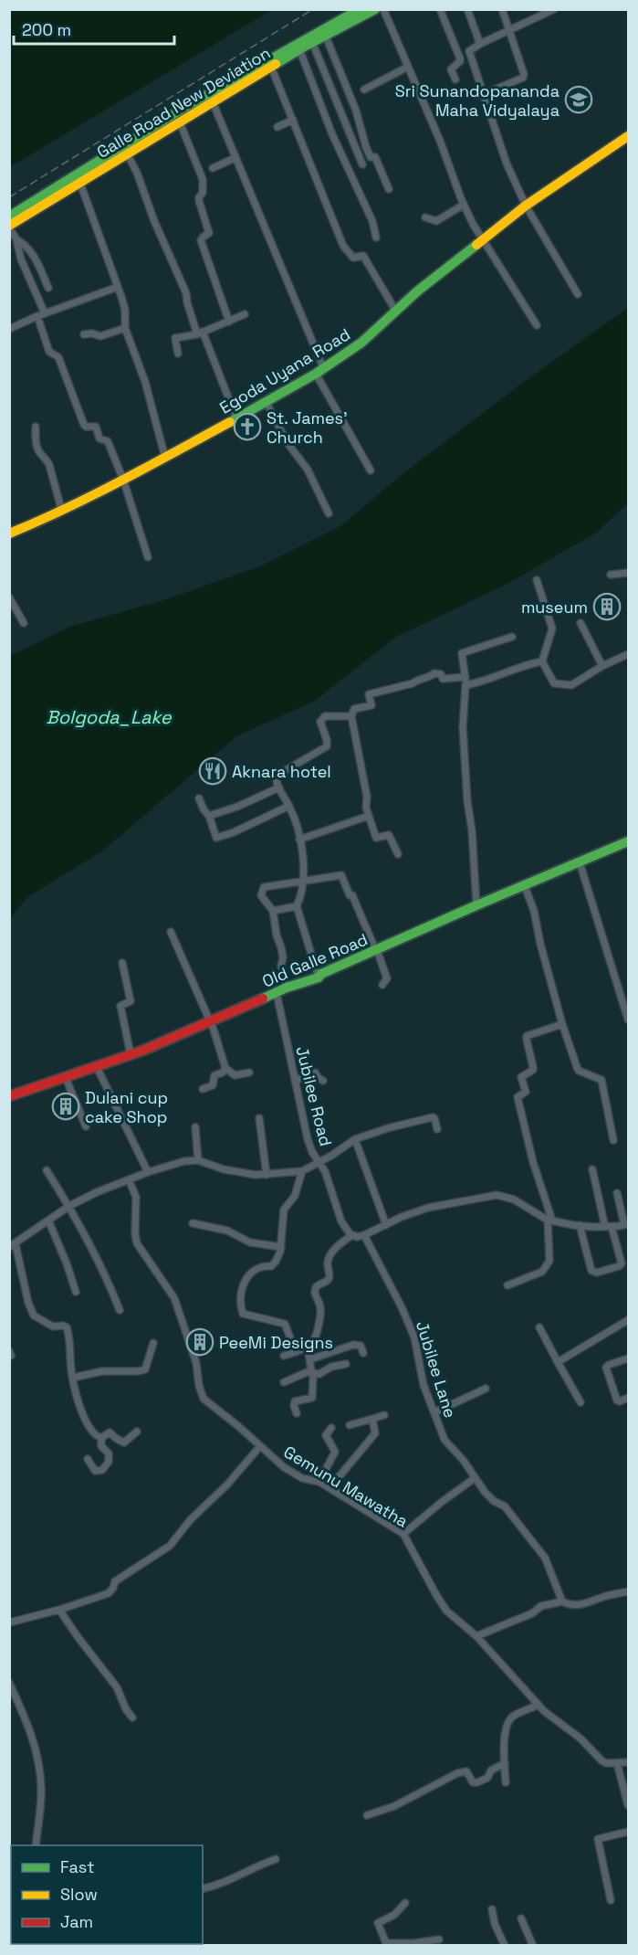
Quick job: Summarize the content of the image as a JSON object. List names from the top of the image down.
{
  "streets": {
    "main road": ["Galle Road New Deviation", "Egoda Uyana Road", "Old Galle Road"],
    "street": ["Jubilee Road", "Jubilee Lane", "Gemunu Mawatha"]
  },
  "crossings": [
    ["Old Galle Road", "Jubilee Road"]
  ],
  "water": ["Bolgoda_Lake"],
  "places": {
    "school or university": ["Sri Sunandopananda Maha Vidyalaya"],
    "church": ["St. James' Church"],
    "building": ["museum", "Dulani cup cake Shop", "PeeMi Designs"],
    "restaurant": ["Aknara hotel"]
  },
  "legend": ["Fast", "Slow", "Jam"],
  "scale_bar": "200 m"
}
